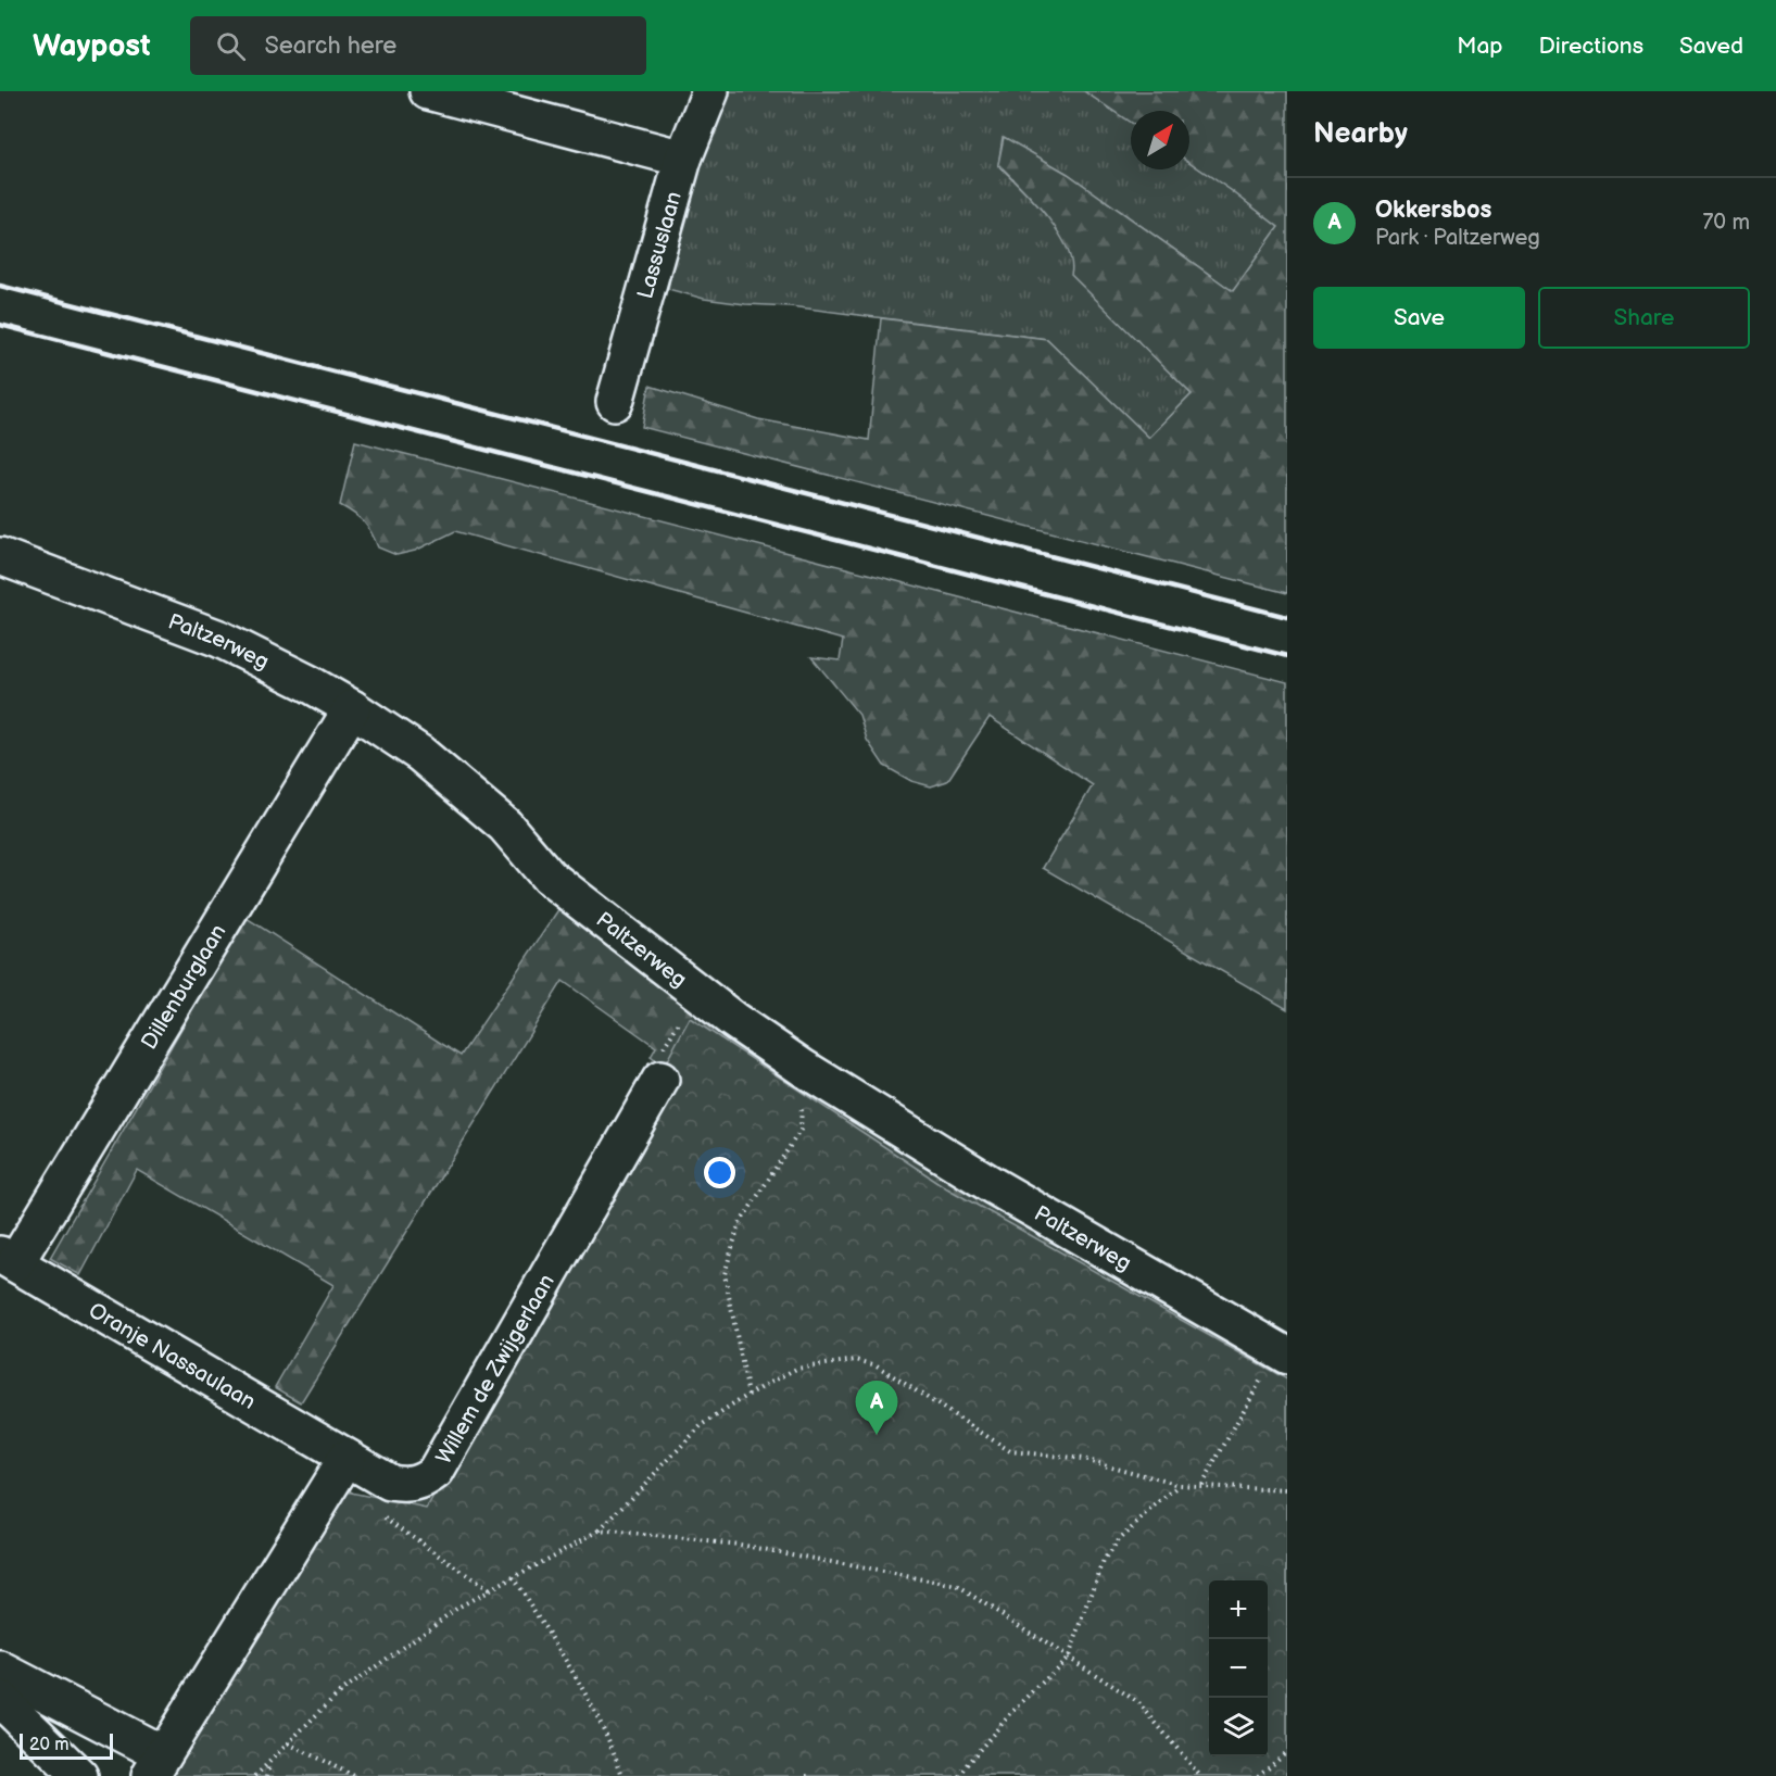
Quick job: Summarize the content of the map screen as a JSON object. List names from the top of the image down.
{
  "streets": {
    "street": [
      "Lassuslaan",
      "Paltzerweg",
      "Dillenburglaan",
      "Oranje Nassaulaan",
      "Willem de Zwijgerlaan"
    ]
  },
  "crossings": [
    ["Paltzerweg", "Dillenburglaan"],
    ["Dillenburglaan", "Oranje Nassaulaan"],
    ["Oranje Nassaulaan", "Willem de Zwijgerlaan"]
  ],
  "scale_bar": "20 m",
  "north": "top right",
  "page": {
    "header": "Waypost",
    "search": "Search here",
    "nav": ["Map", "Directions", "Saved"],
    "heading": "Nearby",
    "list": [
      {
        "mark": "A",
        "name": "Okkersbos",
        "note": "Park · Paltzerweg",
        "value": "70 m"
      }
    ],
    "buttons": ["Save", "Share"],
    "pins": "A",
    "map_buttons": ["+", "−"],
    "scale": "20 m"
  }
}
